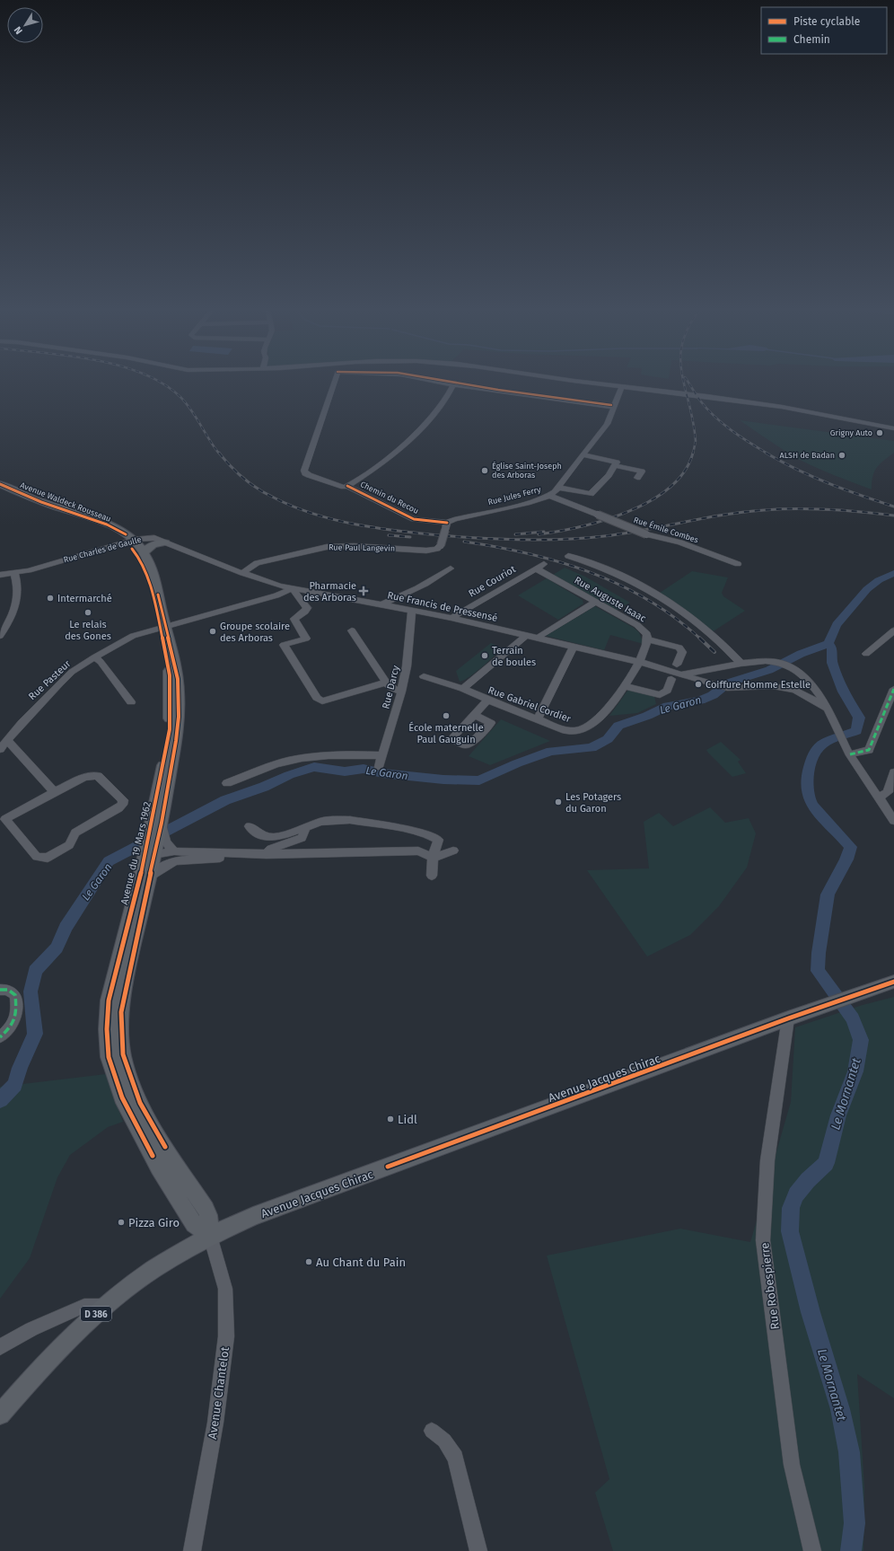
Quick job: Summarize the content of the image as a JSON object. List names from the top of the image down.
{
  "streets": {
    "main road": [
      "Avenue Waldeck Rousseau",
      "Avenue du 19 Mars 1962",
      "Avenue Jacques Chirac",
      "D 386"
    ],
    "street": [
      "Rue Jules Ferry",
      "Chemin du Recou",
      "Rue Émile Combes",
      "Rue Paul Langevin",
      "Rue Charles de Gaulle",
      "Rue Couriot",
      "Rue Auguste Isaac",
      "Rue Francis de Pressensé",
      "Rue Pasteur",
      "Rue Darcy",
      "Rue Gabriel Cordier",
      "Rue Robespierre",
      "Avenue Chantelot"
    ]
  },
  "crossings": [
    ["Rue Jules Ferry", "Chemin du Recou"],
    ["Rue Jules Ferry", "Rue Émile Combes"],
    ["Rue Jules Ferry", "Rue Paul Langevin"],
    ["Chemin du Recou", "Rue Paul Langevin"],
    ["Avenue Waldeck Rousseau", "Rue Charles de Gaulle"],
    ["Avenue Waldeck Rousseau", "Avenue du 19 Mars 1962"],
    ["Rue Paul Langevin", "Rue Charles de Gaulle"],
    ["Rue Paul Langevin", "Rue Francis de Pressensé"],
    ["Rue Charles de Gaulle", "Rue Francis de Pressensé"],
    ["Rue Charles de Gaulle", "Avenue du 19 Mars 1962"],
    ["Rue Couriot", "Rue Auguste Isaac"],
    ["Rue Couriot", "Rue Francis de Pressensé"],
    ["Rue Francis de Pressensé", "Rue Pasteur"],
    ["Rue Francis de Pressensé", "Rue Darcy"],
    ["Rue Francis de Pressensé", "Rue Gabriel Cordier"],
    ["Rue Pasteur", "Avenue du 19 Mars 1962"],
    ["Avenue du 19 Mars 1962", "Avenue Jacques Chirac"],
    ["Avenue du 19 Mars 1962", "Avenue Chantelot"],
    ["Avenue Jacques Chirac", "Rue Robespierre"],
    ["Avenue Jacques Chirac", "Avenue Chantelot"]
  ],
  "water": ["Le Garon", "Le Mornantet"],
  "places": {
    "other": [
      "Grigny Auto",
      "ALSH de Badan",
      "Église Saint-Joseph des Arboras",
      "Intermarché",
      "Le relais des Gones",
      "Groupe scolaire des Arboras",
      "Terrain de boules",
      "Coiffure Homme Estelle",
      "École maternelle Paul Gauguin",
      "Les Potagers du Garon",
      "Lidl",
      "Pizza Giro",
      "Au Chant du Pain"
    ],
    "health": ["Pharmacie des Arboras"]
  },
  "legend": ["Piste cyclable", "Chemin"],
  "north": "bottom left"
}
